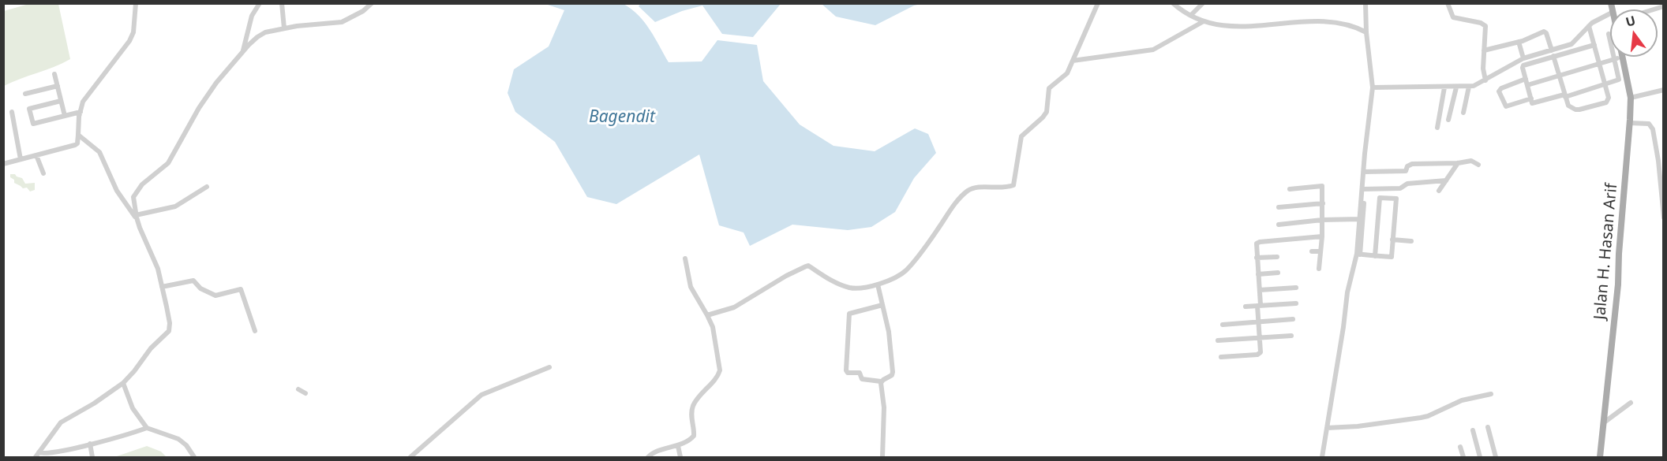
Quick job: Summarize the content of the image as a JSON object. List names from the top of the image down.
{
  "streets": {
    "main road": ["Jalan H. Hasan Arif"]
  },
  "water": ["Bagendit"],
  "north": "top"
}
